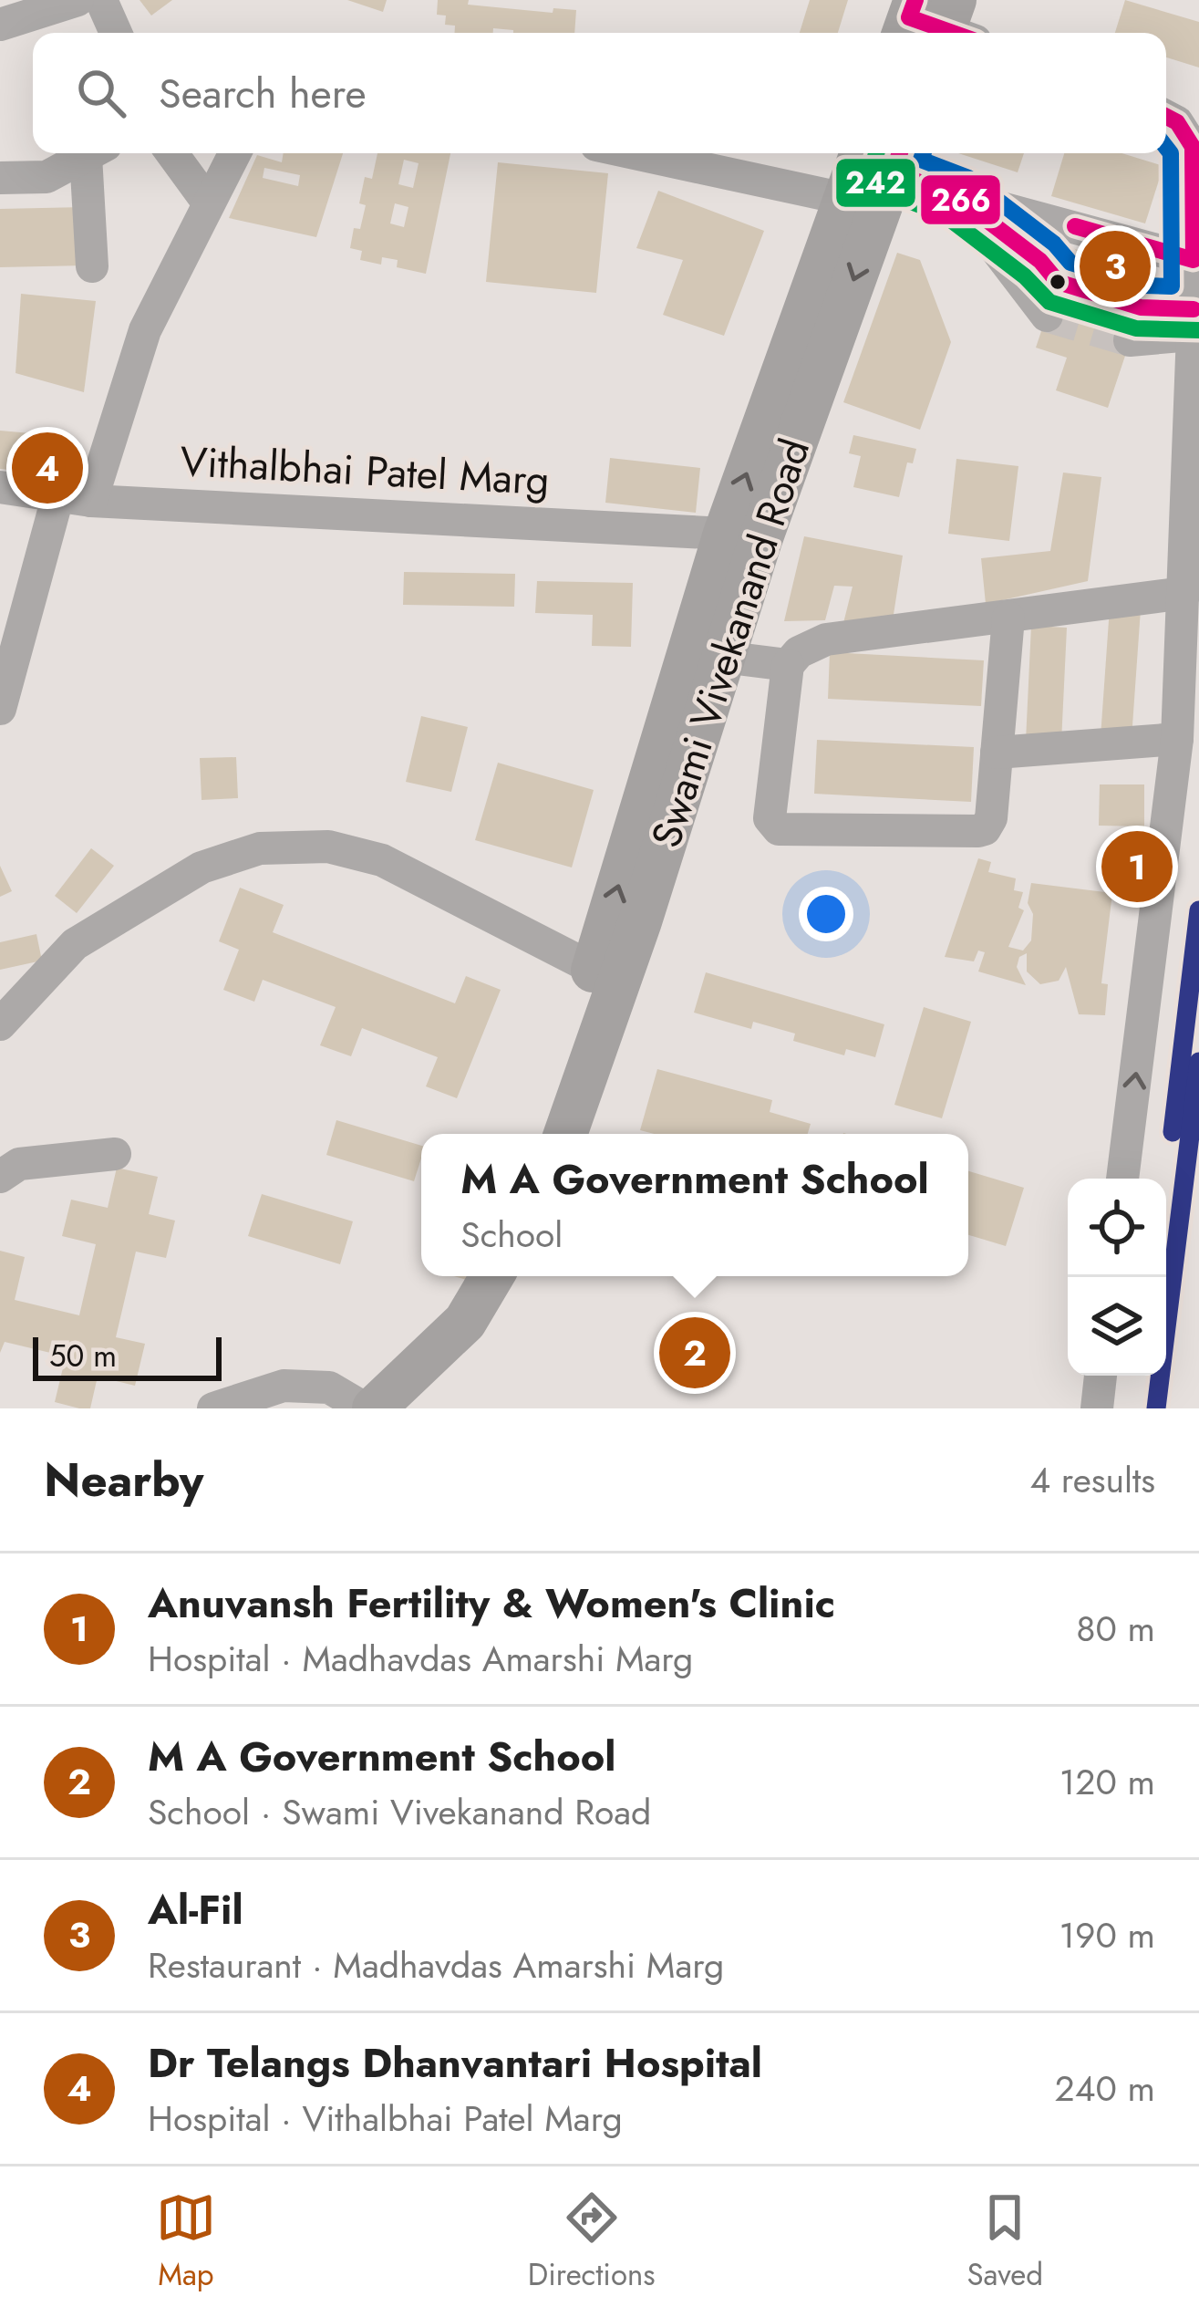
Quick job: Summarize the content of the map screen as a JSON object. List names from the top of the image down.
{
  "streets": {
    "main road": ["Swami Vivekanand Road"],
    "street": ["Vithalbhai Patel Marg"]
  },
  "crossings": [
    ["Vithalbhai Patel Marg", "Swami Vivekanand Road"]
  ],
  "lines": ["transit line 266", "transit line 242"],
  "scale_bar": "50 m",
  "page": {
    "search": "Search here",
    "pins": [
      "3",
      "4",
      "1",
      "2"
    ],
    "popup": ["M A Government School", "School"],
    "scale": "50 m",
    "heading": ["Nearby", "4 results"],
    "list": [
      {
        "mark": "1",
        "name": "Anuvansh Fertility & Women's Clinic",
        "note": "Hospital · Madhavdas Amarshi Marg",
        "value": "80 m"
      },
      {
        "mark": "2",
        "name": "M A Government School",
        "note": "School · Swami Vivekanand Road",
        "value": "120 m"
      },
      {
        "mark": "3",
        "name": "Al-Fil",
        "note": "Restaurant · Madhavdas Amarshi Marg",
        "value": "190 m"
      },
      {
        "mark": "4",
        "name": "Dr Telangs Dhanvantari Hospital",
        "note": "Hospital · Vithalbhai Patel Marg",
        "value": "240 m"
      }
    ],
    "nav": ["Map", "Directions", "Saved"]
  }
}
